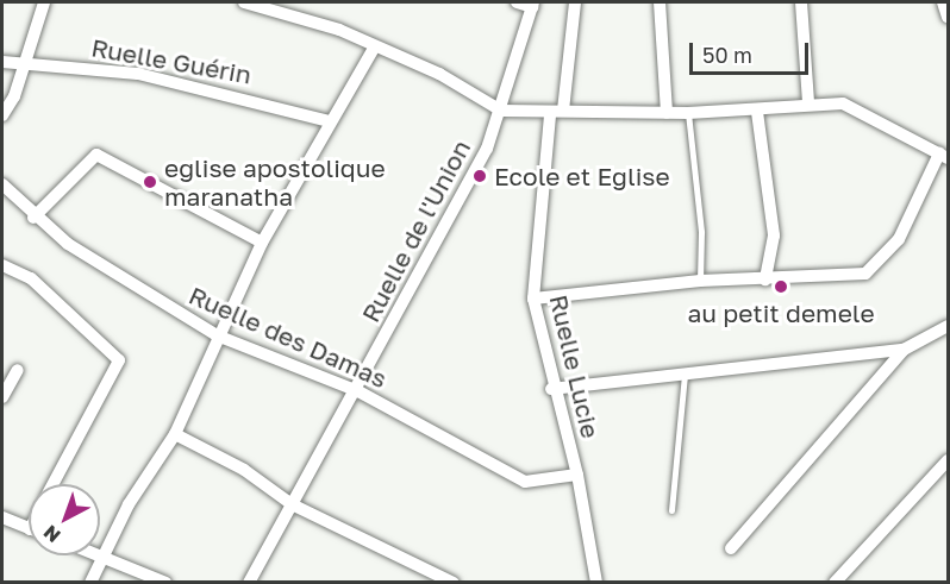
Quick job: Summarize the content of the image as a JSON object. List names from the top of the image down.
{
  "streets": {
    "street": [
      "Ruelle Guérin",
      "Ruelle de l'Union",
      "Ruelle des Damas",
      "Ruelle Lucie"
    ]
  },
  "crossings": [
    ["Ruelle de l'Union", "Ruelle des Damas"],
    ["Ruelle des Damas", "Ruelle Lucie"]
  ],
  "places": ["Ecole et Eglise", "eglise apostolique maranatha", "au petit demele"],
  "scale_bar": "50 m",
  "north": "bottom left"
}
